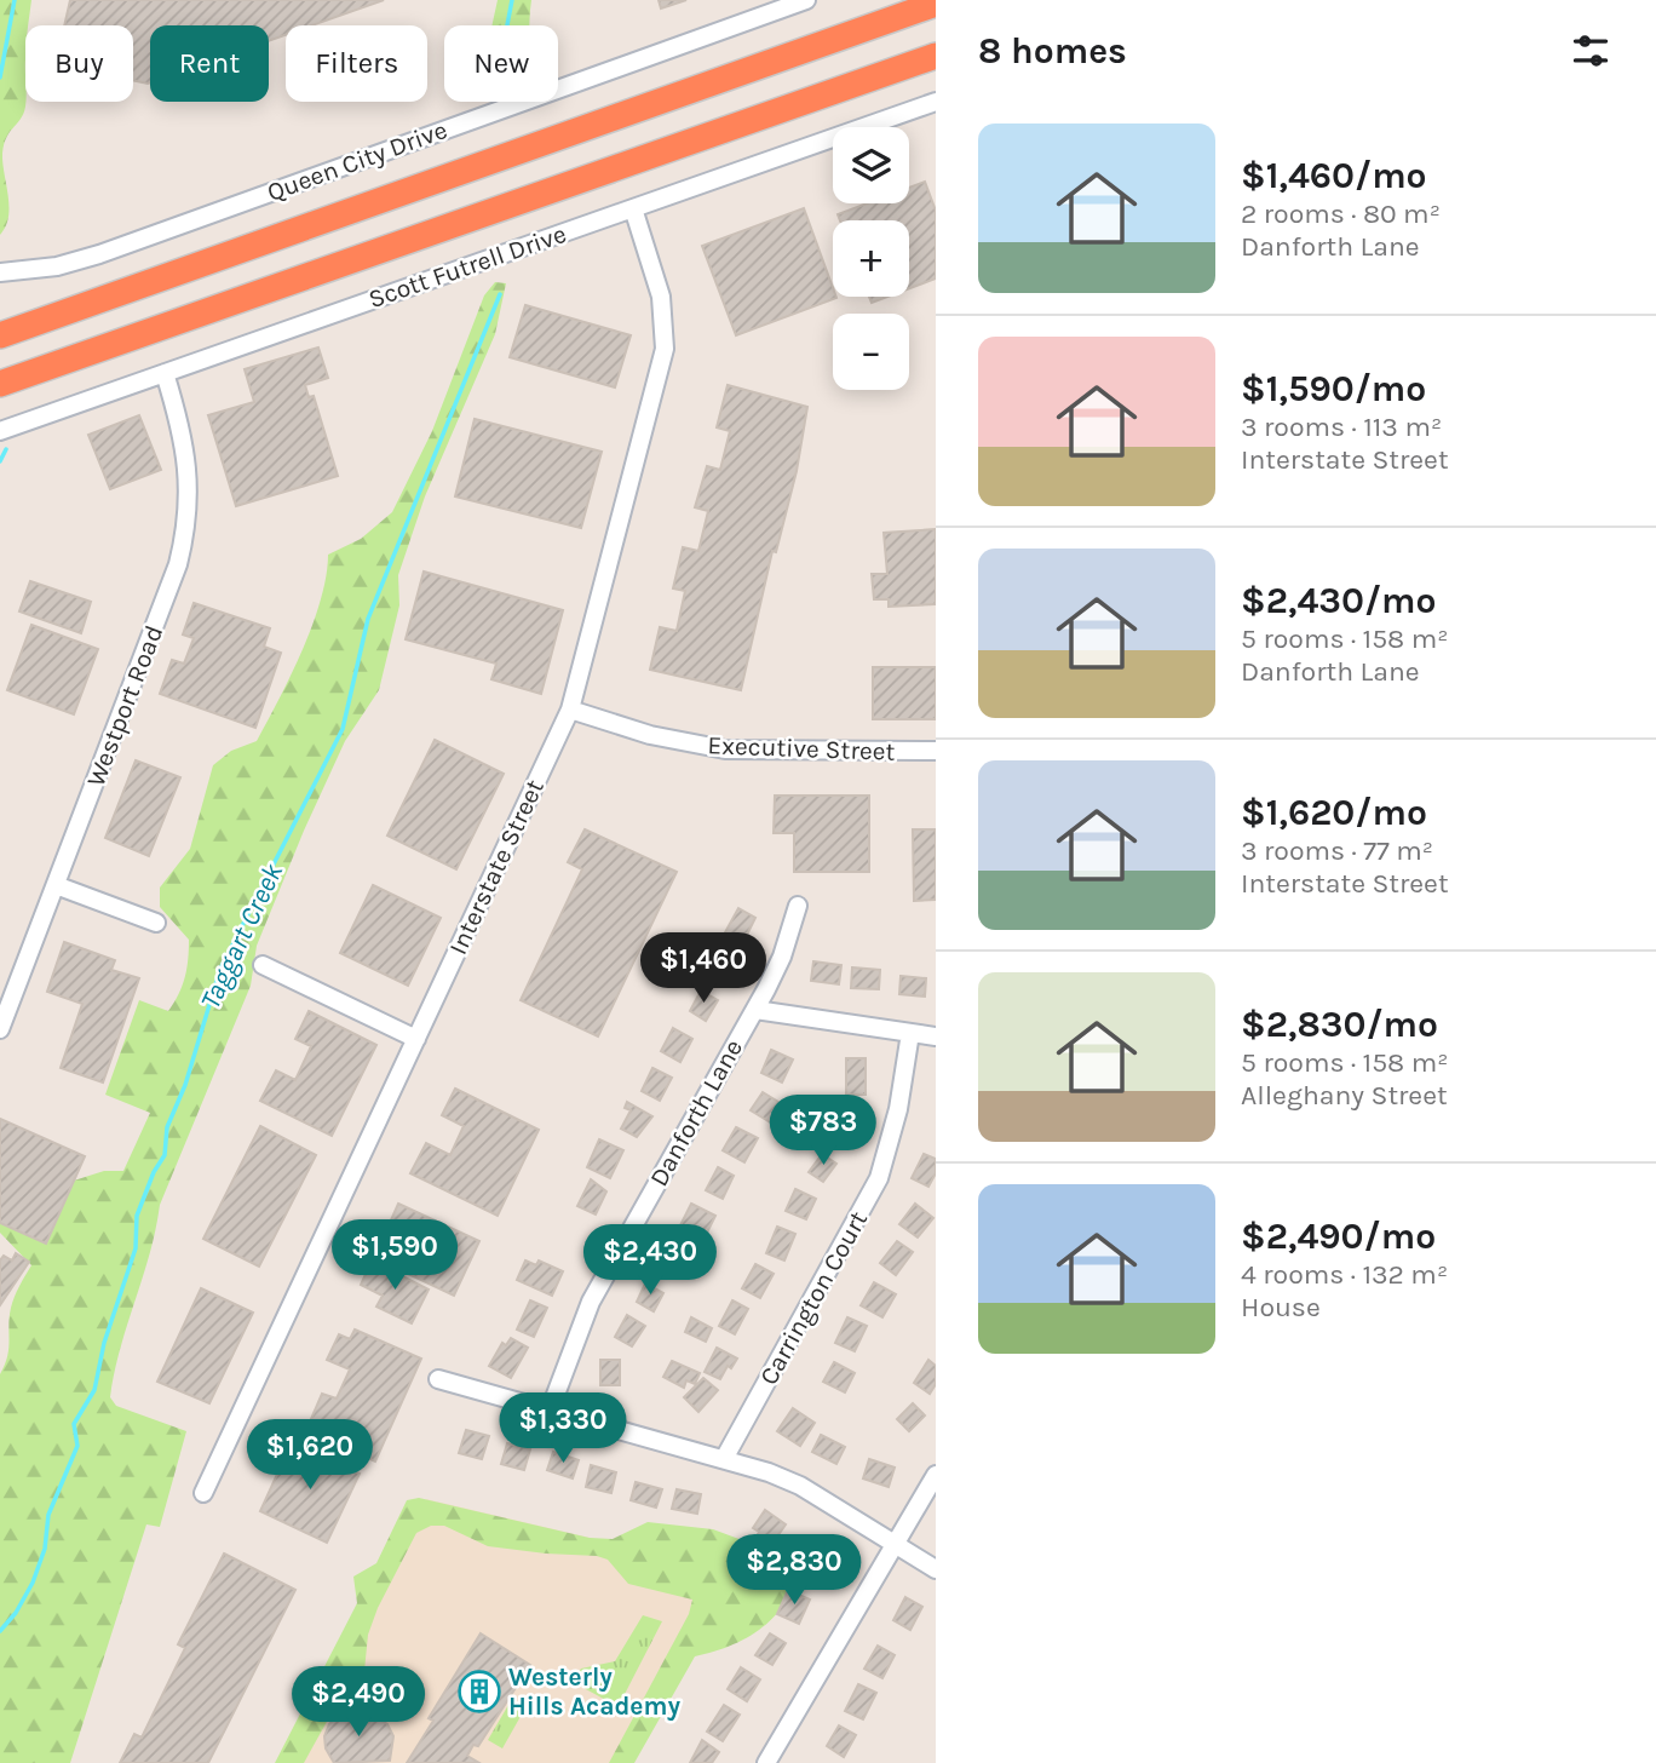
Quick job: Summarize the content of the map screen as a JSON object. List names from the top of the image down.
{
  "streets": {
    "street": [
      "Queen City Drive",
      "Scott Futrell Drive",
      "Westport Road",
      "Executive Street",
      "Interstate Street",
      "Danforth Lane",
      "Carrington Court"
    ]
  },
  "crossings": [
    ["Scott Futrell Drive", "Westport Road"],
    ["Scott Futrell Drive", "Interstate Street"],
    ["Executive Street", "Interstate Street"]
  ],
  "water": ["Taggart Creek"],
  "places": {
    "building": ["Westerly Hills Academy"]
  },
  "page": {
    "heading": "8 homes",
    "chip": [
      "Buy",
      "Rent",
      "Filters",
      "New"
    ],
    "list": [
      {
        "name": "$1,460/mo",
        "note": "2 rooms · 80 m² · Danforth Lane"
      },
      {
        "name": "$1,590/mo",
        "note": "3 rooms · 113 m² · Interstate Street"
      },
      {
        "name": "$2,430/mo",
        "note": "5 rooms · 158 m² · Danforth Lane"
      },
      {
        "name": "$1,620/mo",
        "note": "3 rooms · 77 m² · Interstate Street"
      },
      {
        "name": "$2,830/mo",
        "note": "5 rooms · 158 m² · Alleghany Street"
      },
      {
        "name": "$2,490/mo",
        "note": "4 rooms · 132 m² · House"
      }
    ],
    "map_buttons": ["+", "−"],
    "price": [
      "$1,460",
      "$783",
      "$1,590",
      "$2,430",
      "$1,330",
      "$1,620",
      "$2,830",
      "$2,490"
    ]
  }
}
